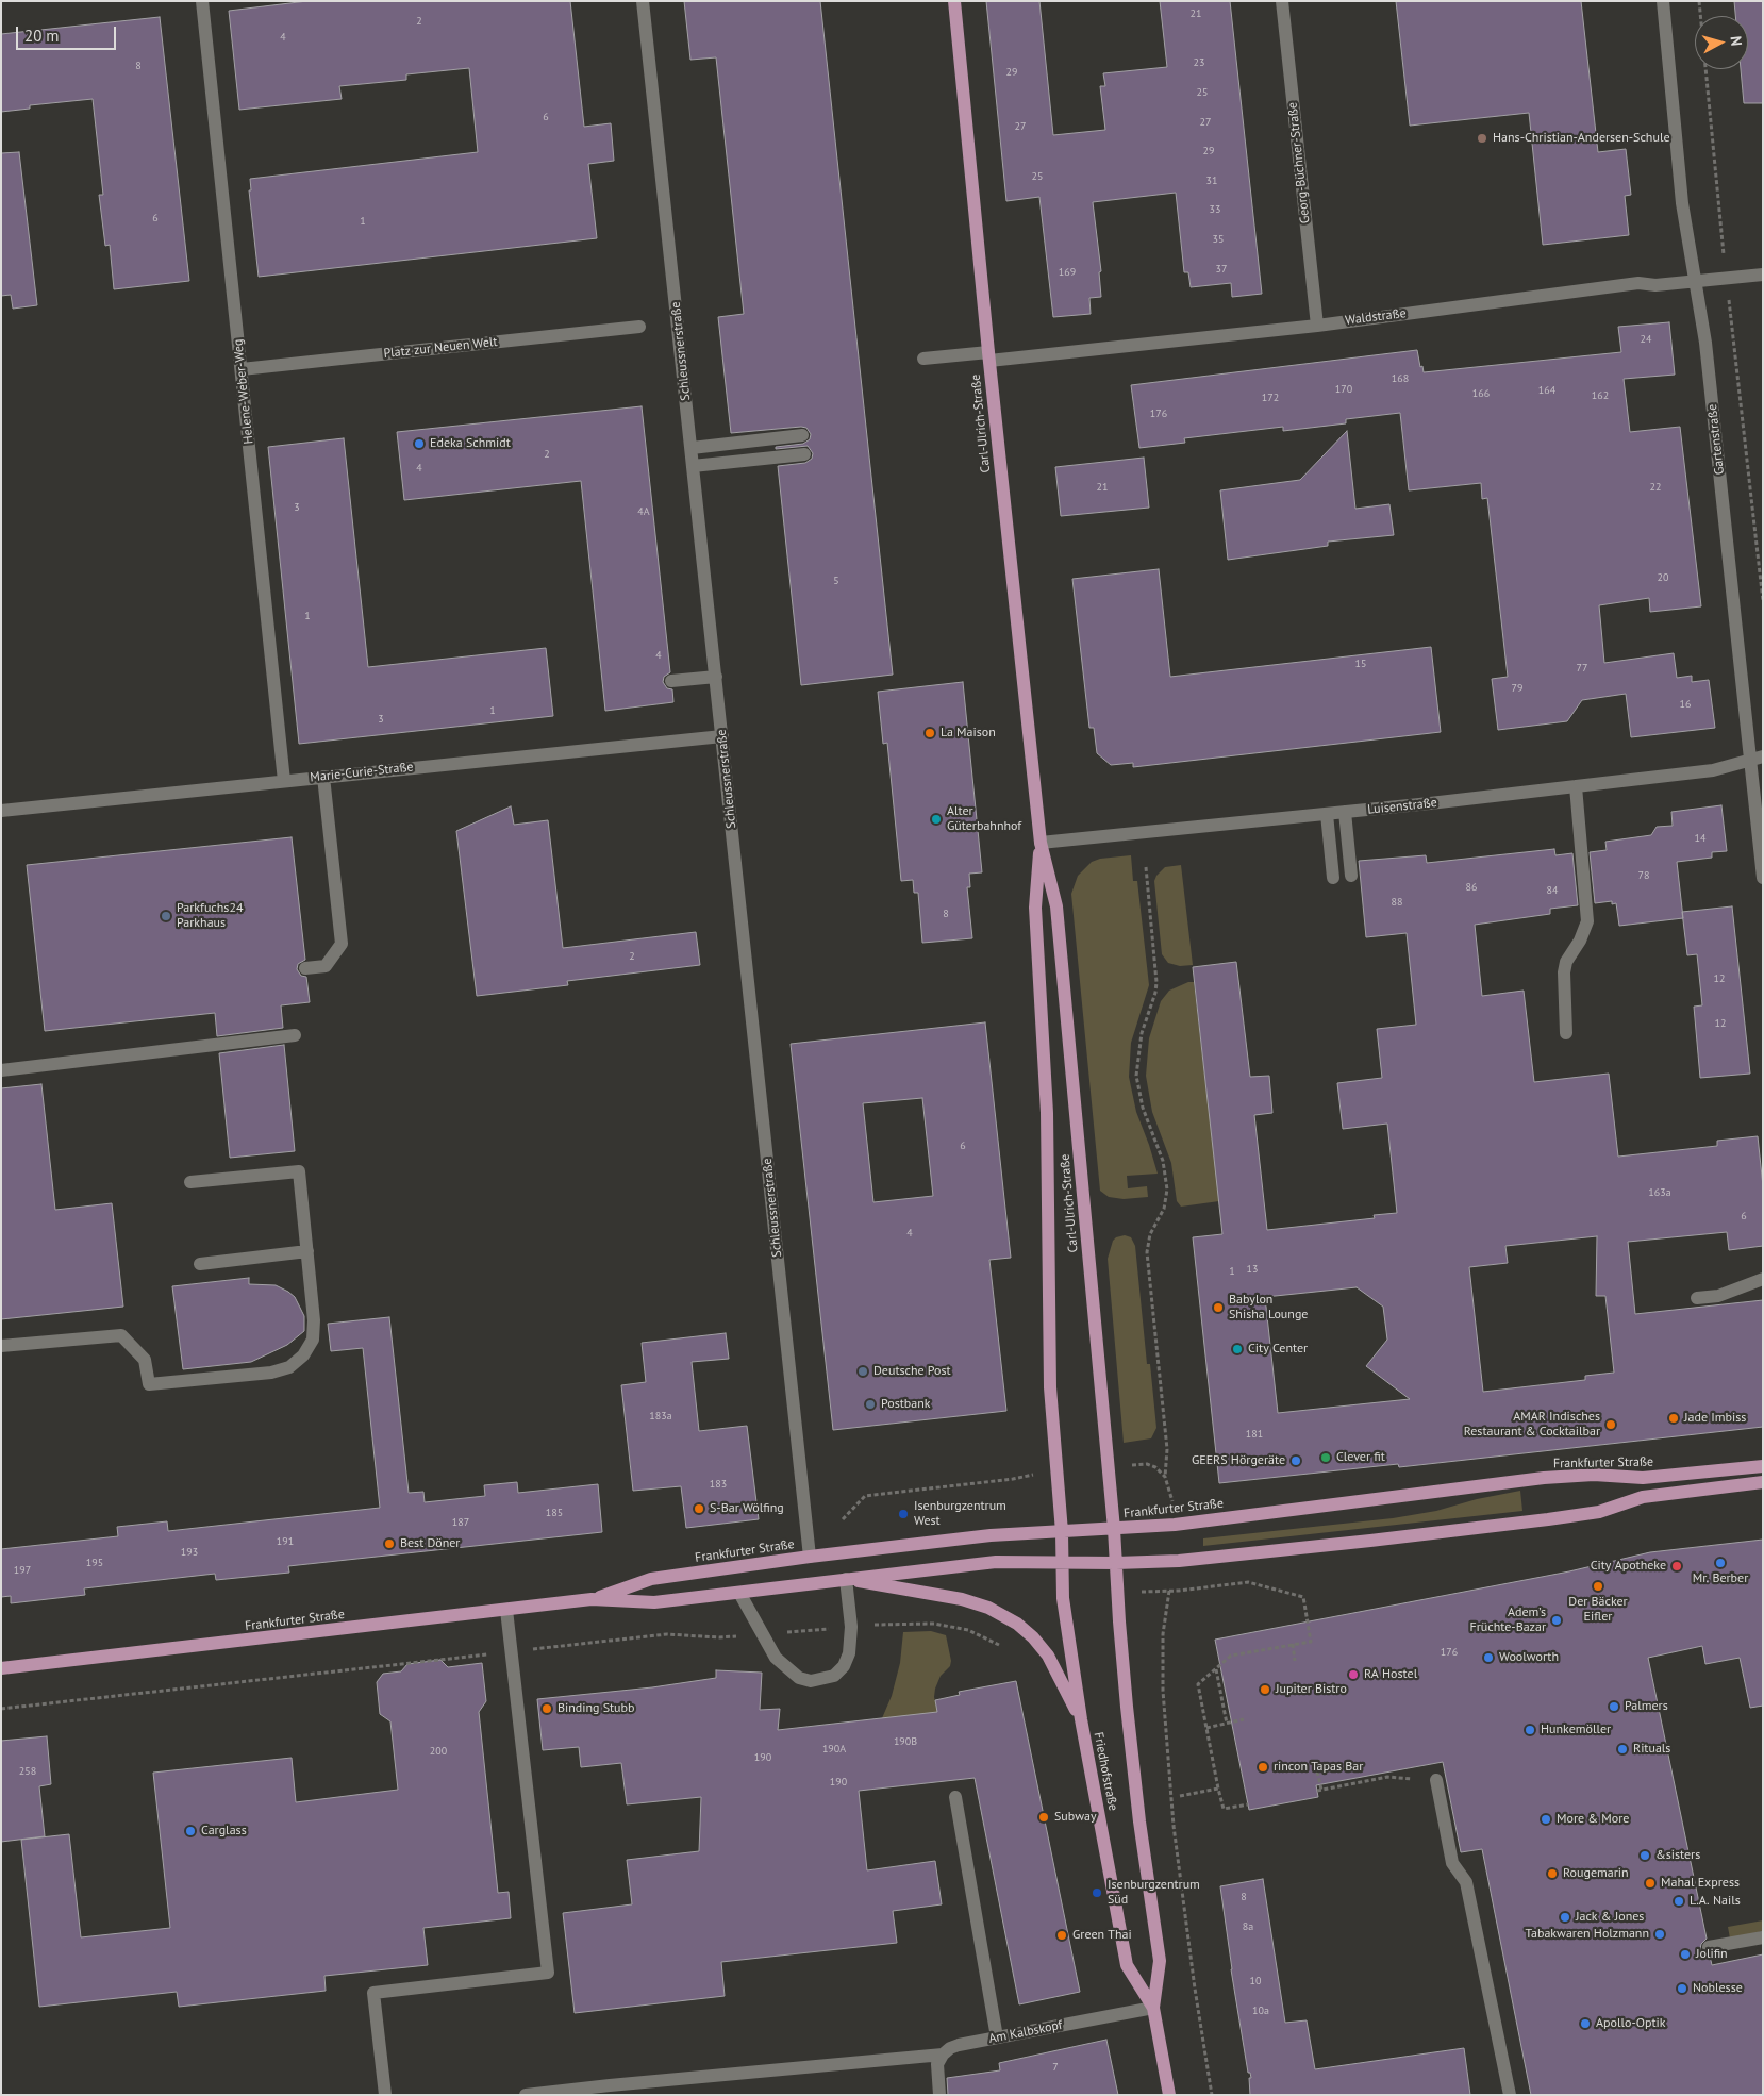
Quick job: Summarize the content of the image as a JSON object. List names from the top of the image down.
{
  "streets": {
    "main road": ["Carl-Ulrich-Straße", "Frankfurter Straße", "Friedhofstraße"],
    "street": [
      "Georg-Büchner-Straße",
      "Waldstraße",
      "Platz zur Neuen Welt",
      "Schleussnerstraße",
      "Helene-Weber-Weg",
      "Gartenstraße",
      "Marie-Curie-Straße",
      "Luisenstraße",
      "Am Kalbskopf"
    ]
  },
  "crossings": [
    ["Georg-Büchner-Straße", "Waldstraße"],
    ["Waldstraße", "Carl-Ulrich-Straße"],
    ["Waldstraße", "Gartenstraße"],
    ["Platz zur Neuen Welt", "Helene-Weber-Weg"],
    ["Schleussnerstraße", "Marie-Curie-Straße"],
    ["Schleussnerstraße", "Frankfurter Straße"],
    ["Helene-Weber-Weg", "Marie-Curie-Straße"],
    ["Carl-Ulrich-Straße", "Luisenstraße"],
    ["Carl-Ulrich-Straße", "Frankfurter Straße"],
    ["Carl-Ulrich-Straße", "Friedhofstraße"],
    ["Gartenstraße", "Luisenstraße"],
    ["Frankfurter Straße", "Friedhofstraße"],
    ["Friedhofstraße", "Am Kalbskopf"]
  ],
  "places": [
    "Hans-Christian-Andersen-Schule",
    "Edeka Schmidt",
    "La Maison",
    "Alter Güterbahnhof",
    "Parkfuchs24 Parkhaus",
    "Babylon Shisha Lounge",
    "City Center",
    "Deutsche Post",
    "Postbank",
    "Jade Imbiss",
    "AMAR Indisches Restaurant & Cocktailbar",
    "Clever fit",
    "GEERS Hörgeräte",
    "S-Bar Wölfing",
    "Isenburgzentrum West",
    "Best Döner",
    "Mr. Berber",
    "City Apotheke",
    "Der Bäcker Eifler",
    "Adem’s Früchte-Bazar",
    "Woolworth",
    "RA Hostel",
    "Jupiter Bistro",
    "Palmers",
    "Binding Stubb",
    "Hunkemöller",
    "Rituals",
    "rincon Tapas Bar",
    "Subway",
    "More & More",
    "Carglass",
    "&sisters",
    "Rougemarin",
    "Mahal Express",
    "Isenburgzentrum Süd",
    "L.A. Nails",
    "Jack & Jones",
    "Tabakwaren Holzmann",
    "Green Thai",
    "Jolifin",
    "Noblesse",
    "Apollo-Optik"
  ],
  "house_numbers": [
    "21",
    "2",
    "4",
    "23",
    "8",
    "29",
    "25",
    "6",
    "27",
    "27",
    "29",
    "25",
    "31",
    "33",
    "6",
    "1",
    "35",
    "37",
    "169",
    "24",
    "168",
    "170",
    "164",
    "166",
    "162",
    "172",
    "176",
    "2",
    "4",
    "21",
    "22",
    "3",
    "4A",
    "20",
    "5",
    "1",
    "4",
    "15",
    "77",
    "79",
    "16",
    "1",
    "3",
    "14",
    "78",
    "86",
    "84",
    "88",
    "8",
    "2",
    "12",
    "12",
    "6",
    "163a",
    "6",
    "4",
    "13",
    "1",
    "183a",
    "181",
    "183",
    "185",
    "187",
    "191",
    "193",
    "195",
    "197",
    "176",
    "190B",
    "190A",
    "200",
    "190",
    "258",
    "190",
    "8",
    "8a",
    "10",
    "10a",
    "7"
  ],
  "scale_bar": "20 m",
  "north": "right"
}
